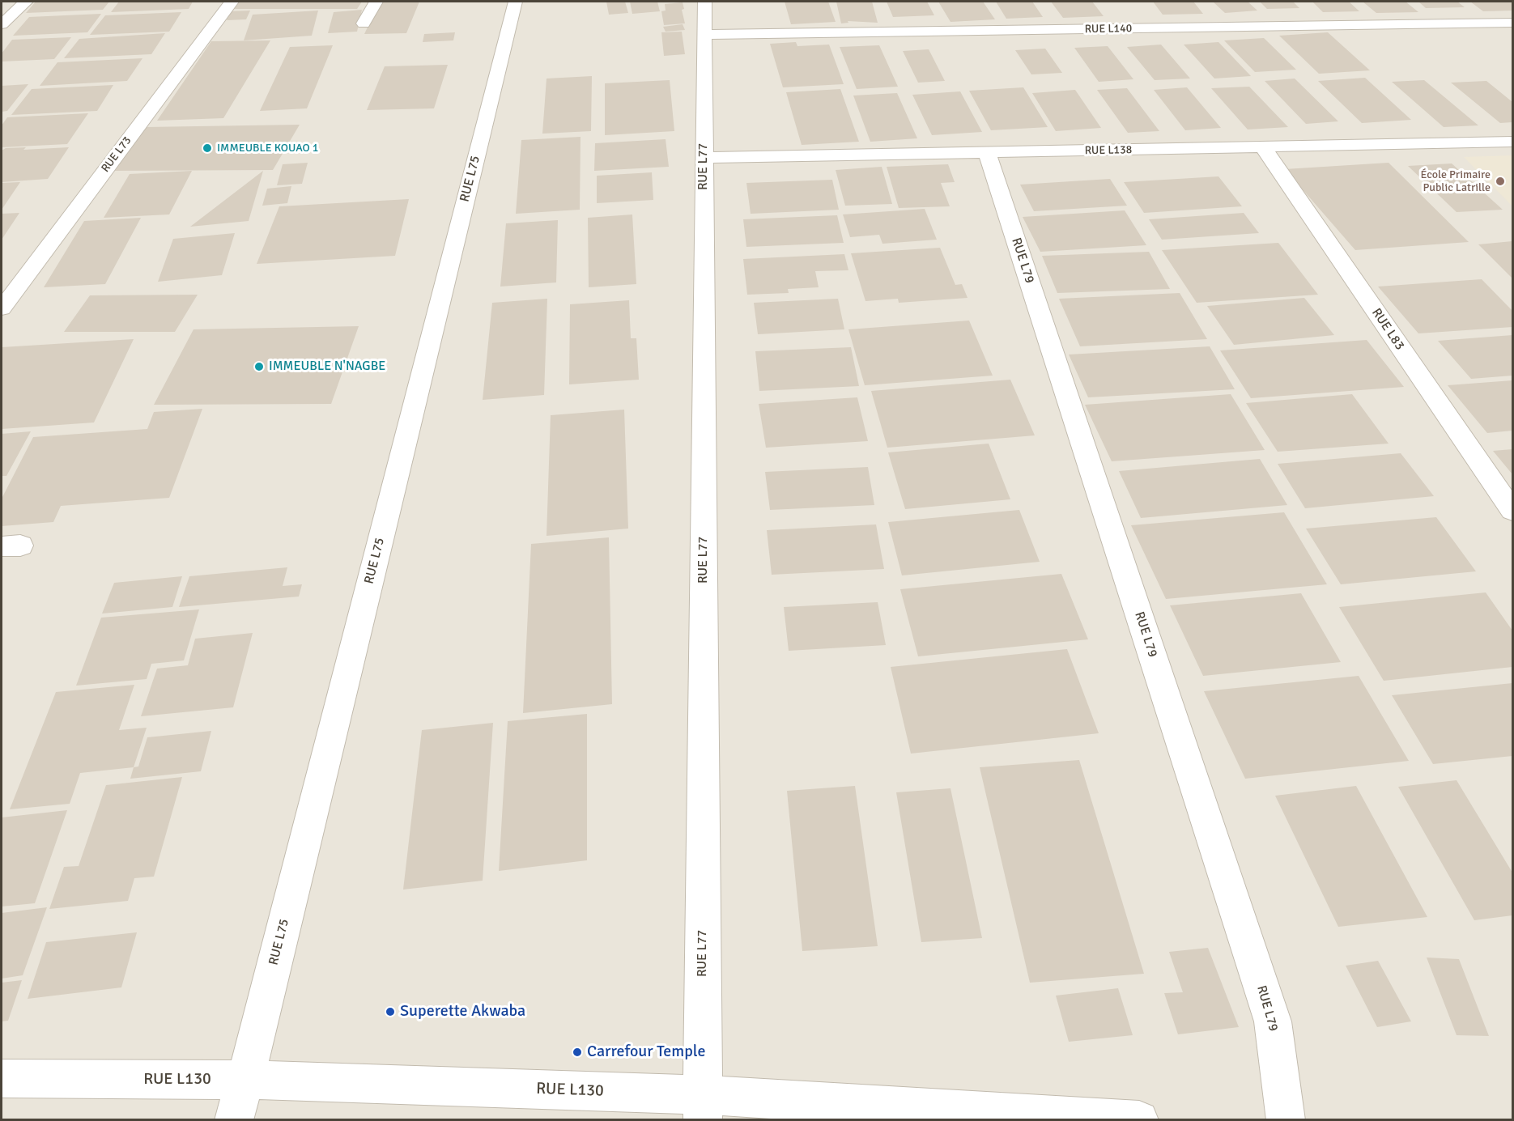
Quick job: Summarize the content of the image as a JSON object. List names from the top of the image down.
{
  "streets": {
    "street": [
      "RUE L140",
      "RUE L138",
      "RUE L73",
      "RUE L77",
      "RUE L75",
      "RUE L79",
      "RUE L83",
      "RUE L130"
    ]
  },
  "crossings": [
    ["RUE L140", "RUE L77"],
    ["RUE L138", "RUE L77"],
    ["RUE L138", "RUE L79"],
    ["RUE L138", "RUE L83"],
    ["RUE L77", "RUE L130"],
    ["RUE L75", "RUE L130"]
  ],
  "places": [
    "IMMEUBLE KOUAO 1",
    "École Primaire Public Latrille",
    "IMMEUBLE N'NAGBE",
    "Superette Akwaba",
    "Carrefour Temple"
  ]
}
